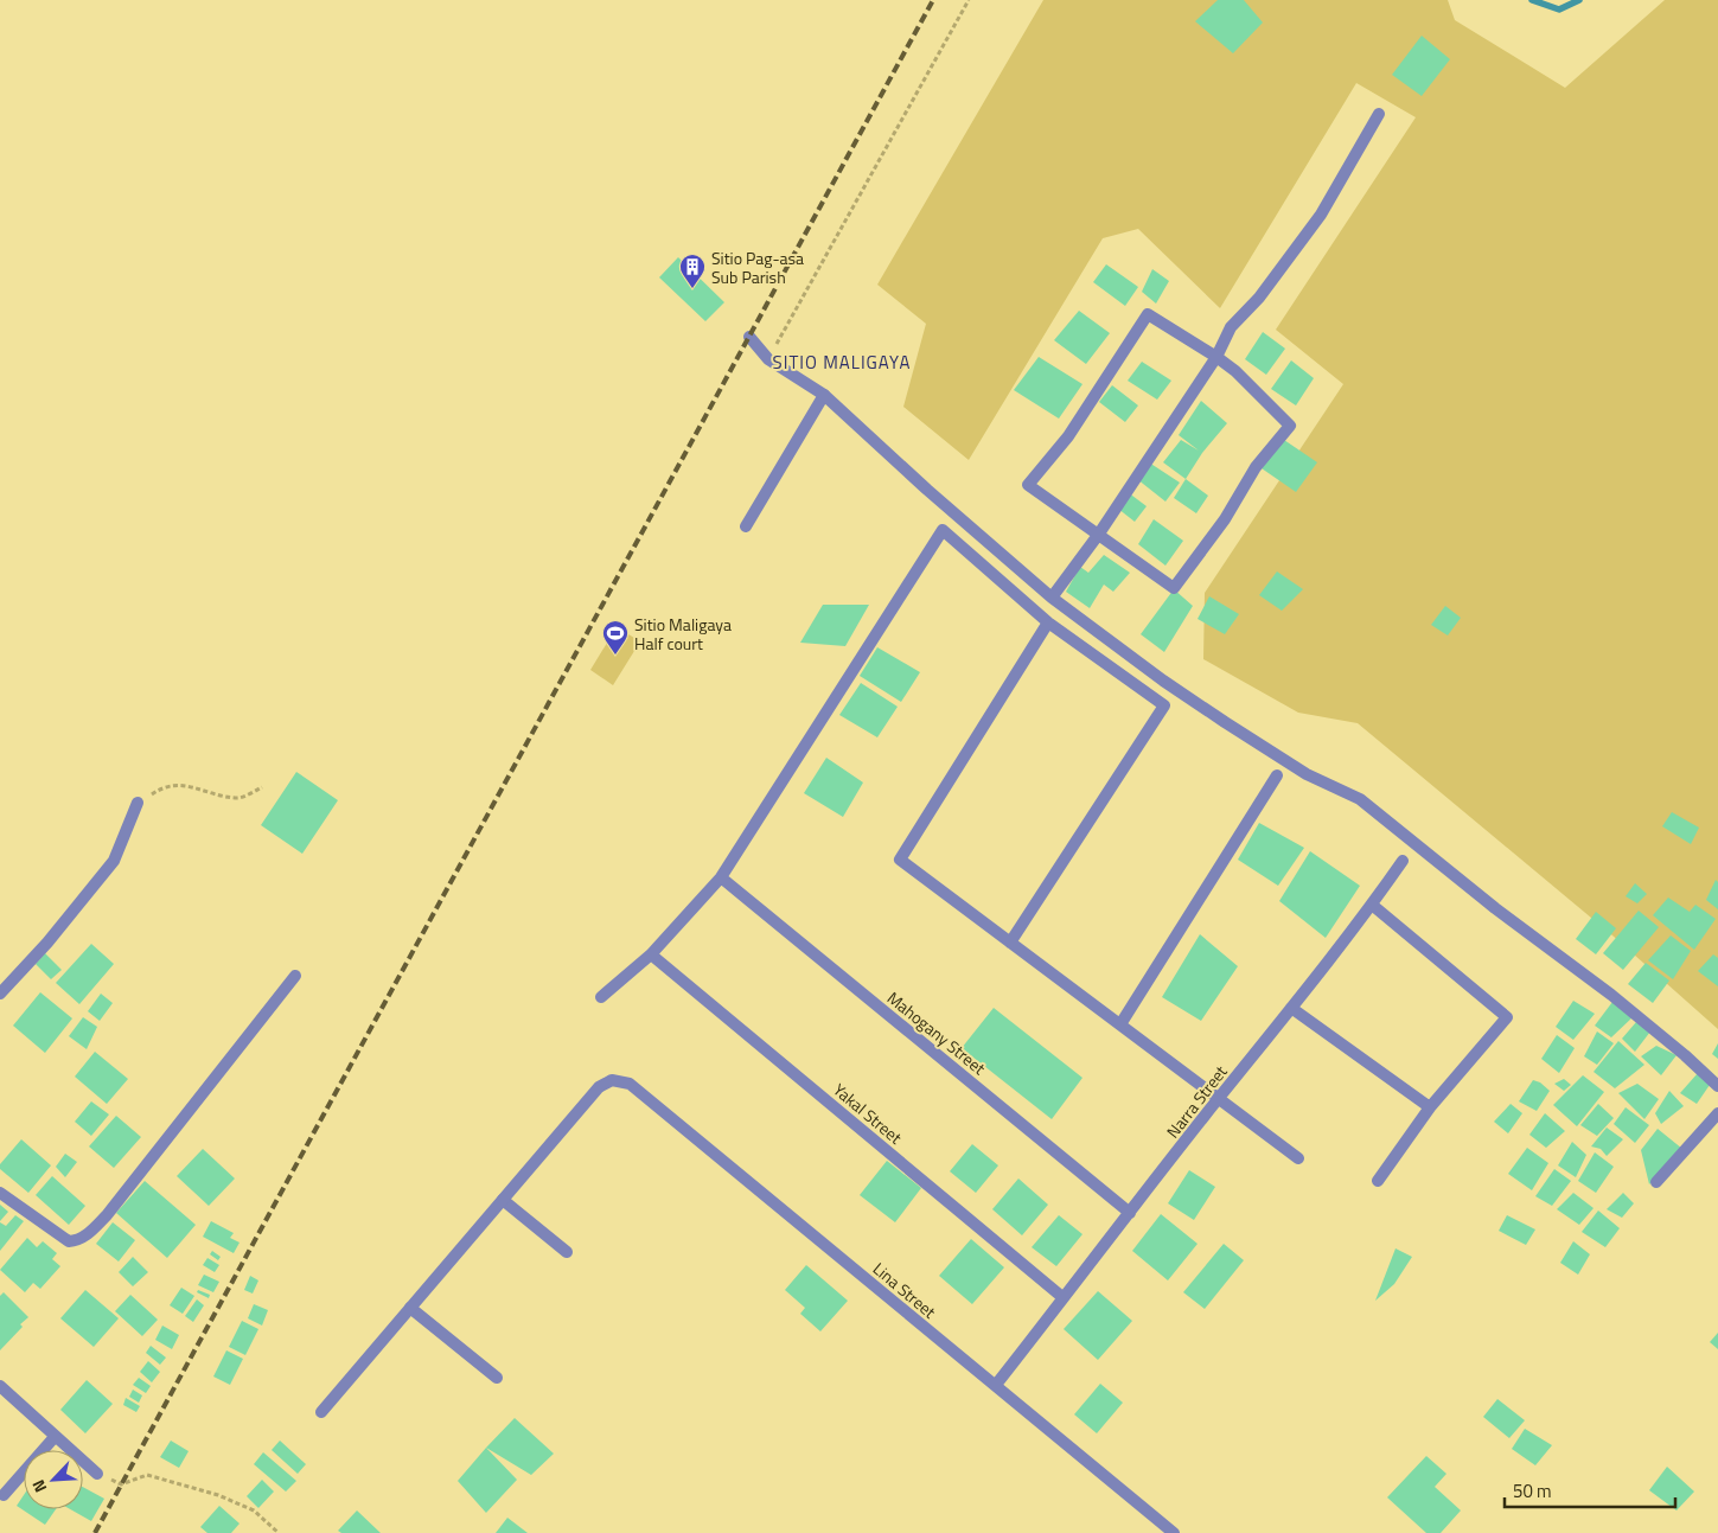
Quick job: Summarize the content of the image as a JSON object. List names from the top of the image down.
{
  "streets": {
    "street": [
      "Mahogany Street",
      "Narra Street",
      "Yakal Street",
      "Lina Street"
    ]
  },
  "crossings": [
    ["Mahogany Street", "Narra Street"],
    ["Narra Street", "Yakal Street"],
    ["Narra Street", "Lina Street"]
  ],
  "districts": ["SITIO MALIGAYA"],
  "places": {
    "building": ["Sitio Pag-asa Sub Parish"],
    "sports": ["Sitio Maligaya Half court"]
  },
  "scale_bar": "50 m",
  "north": "bottom left"
}
